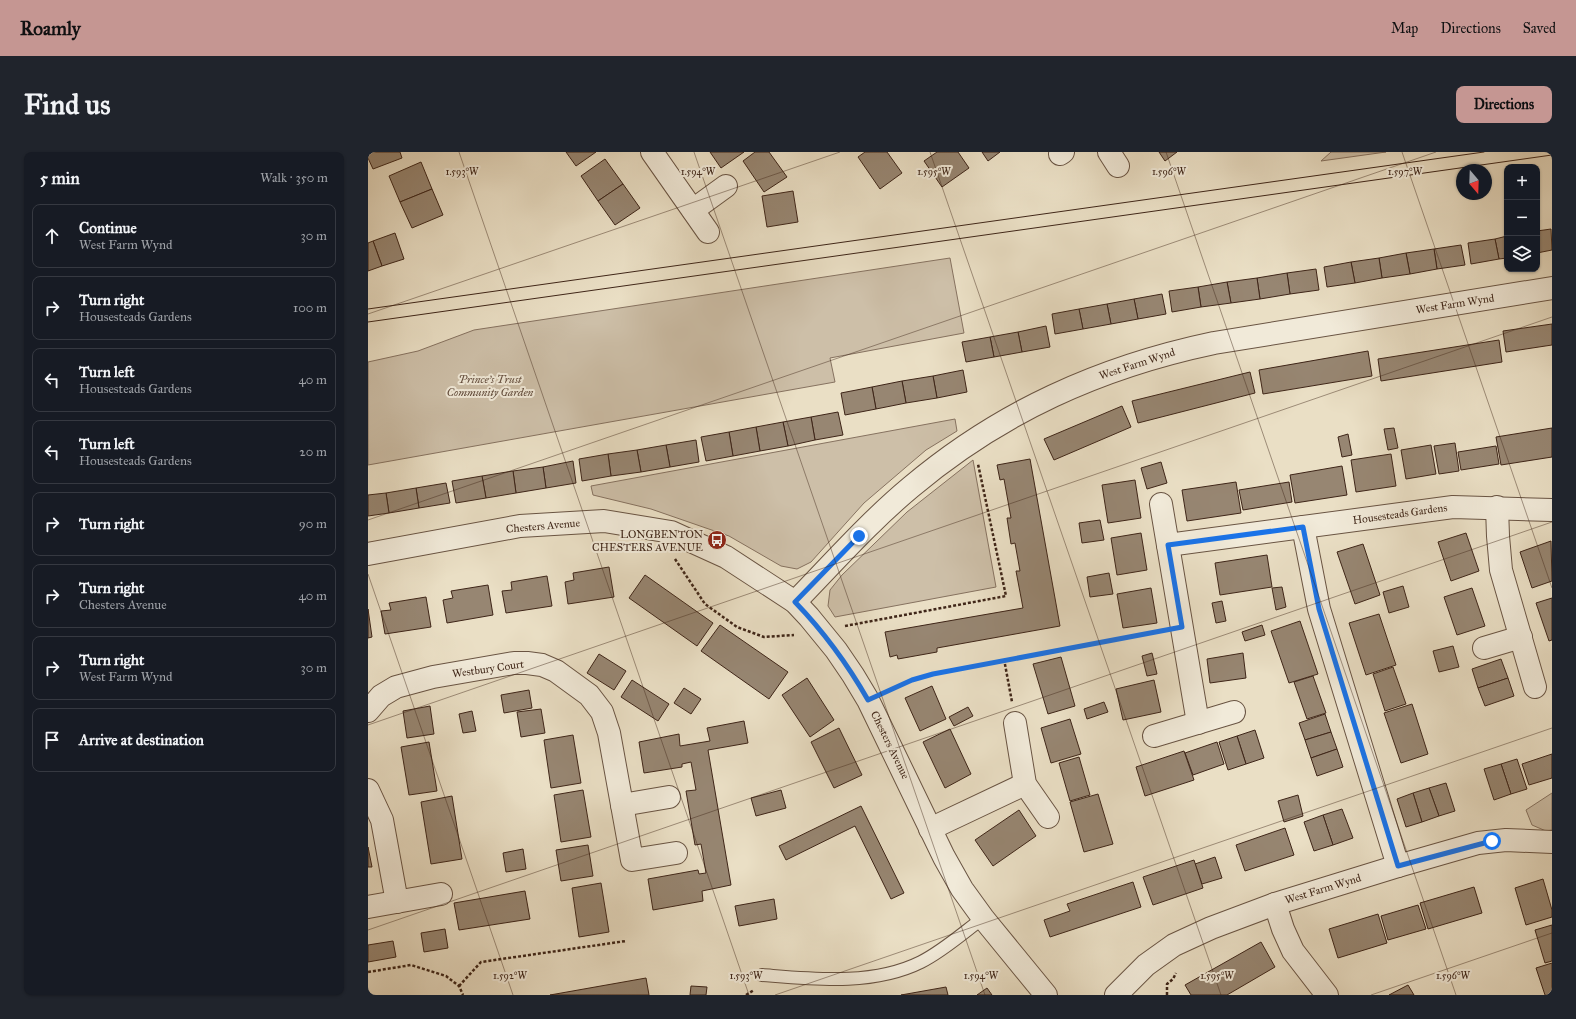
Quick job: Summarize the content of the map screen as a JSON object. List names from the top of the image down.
{
  "streets": {
    "street": [
      "West Farm Wynd",
      "Housesteads Gardens",
      "Chesters Avenue",
      "Westbury Court"
    ]
  },
  "crossings": [
    ["West Farm Wynd", "Chesters Avenue"]
  ],
  "parks": ["Prince's Trust Community Garden"],
  "places": {
    "bus stop": ["LONGBENTON CHESTERS AVENUE"]
  },
  "north": "bottom",
  "page": {
    "header": "Roamly",
    "nav": ["Map", "Directions", "Saved"],
    "buttons": "Directions",
    "title": "Find us",
    "heading": ["5 min", "Walk · 350 m"],
    "map_buttons": ["+", "−"],
    "list": [
      ["Continue", "West Farm Wynd", "30 m"],
      ["Turn right", "Housesteads Gardens", "100 m"],
      ["Turn left", "Housesteads Gardens", "40 m"],
      ["Turn left", "Housesteads Gardens", "20 m"],
      ["Turn right", "90 m"],
      ["Turn right", "Chesters Avenue", "40 m"],
      ["Turn right", "West Farm Wynd", "30 m"],
      "Arrive at destination"
    ]
  },
  "coordinates": [
    "1.597°W",
    "1.593°W",
    "1.594°W",
    "1.595°W",
    "1.596°W",
    "1.592°W"
  ]
}
